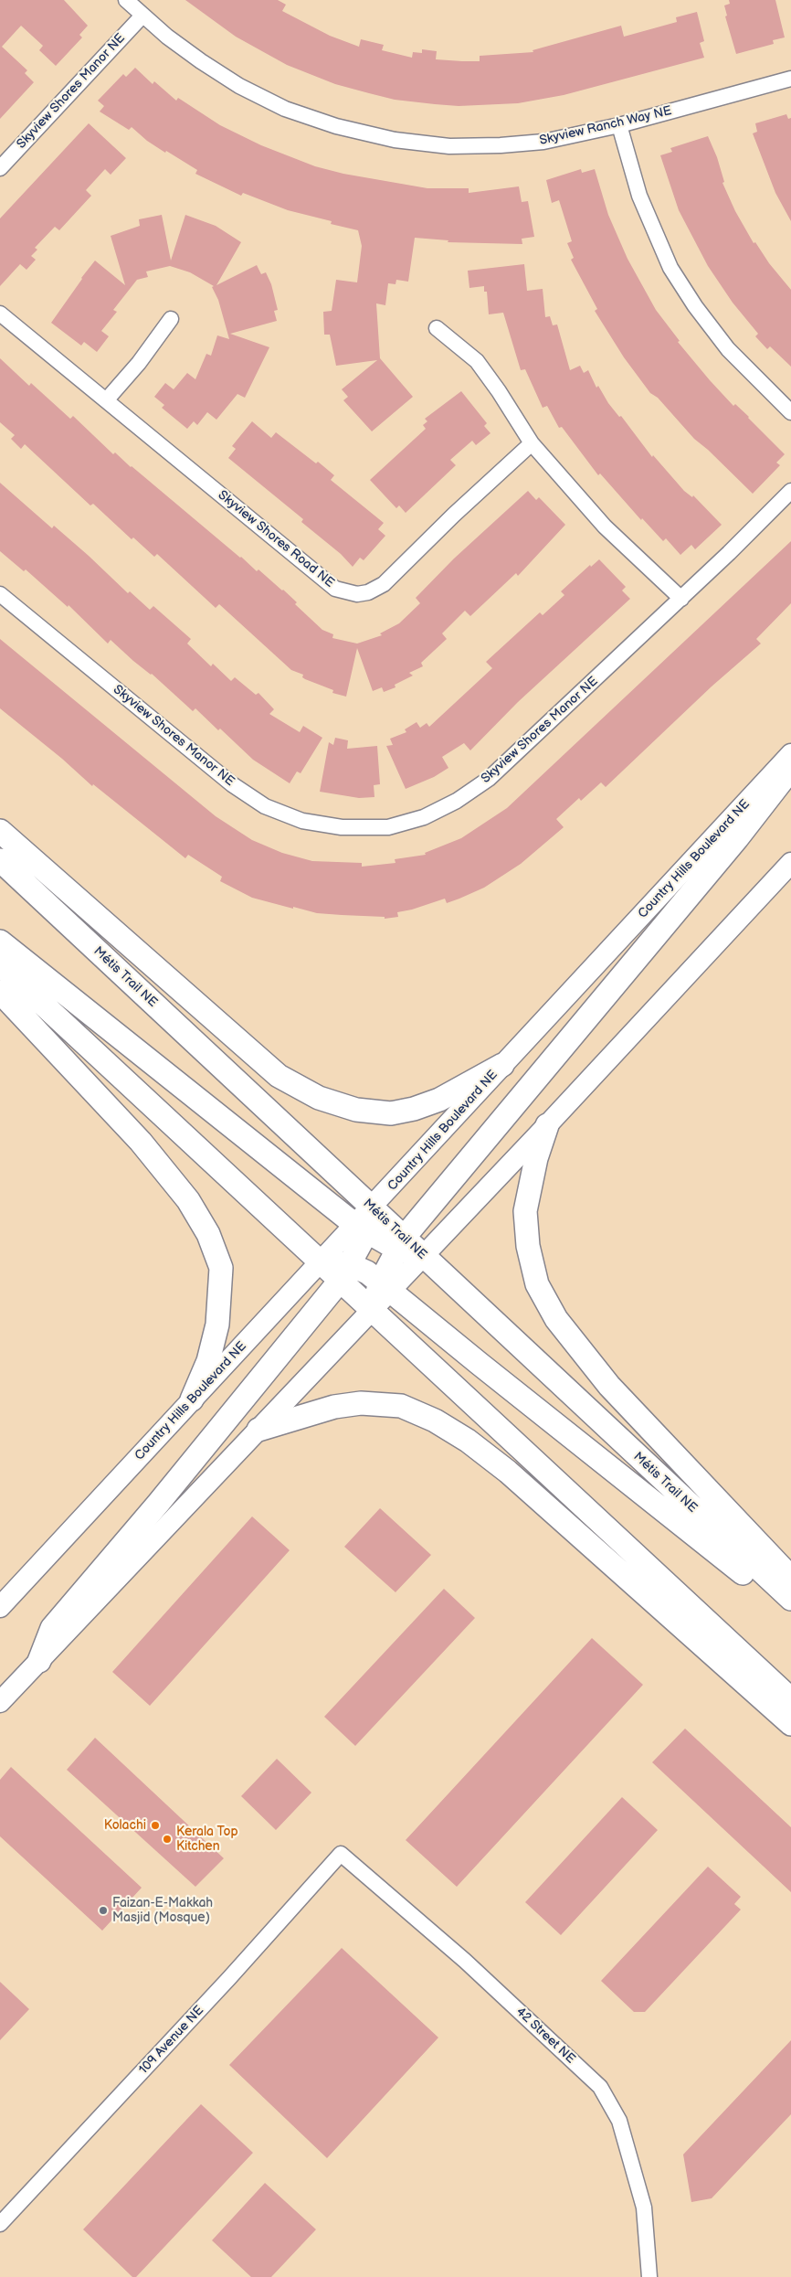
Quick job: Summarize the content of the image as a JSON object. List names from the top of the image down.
{
  "streets": {
    "main road": ["Country Hills Boulevard NE", "Métis Trail NE"],
    "street": [
      "Skyview Shores Manor NE",
      "Skyview Ranch Way NE",
      "Skyview Shores Road NE",
      "42 Street NE",
      "109 Avenue NE"
    ]
  },
  "crossings": [
    ["Skyview Shores Manor NE", "Skyview Ranch Way NE"],
    ["Country Hills Boulevard NE", "Métis Trail NE"],
    ["42 Street NE", "109 Avenue NE"]
  ],
  "places": ["Kolachi", "Kerala Top Kitchen", "Faizan-E-Makkah Masjid (Mosque)"]
}
